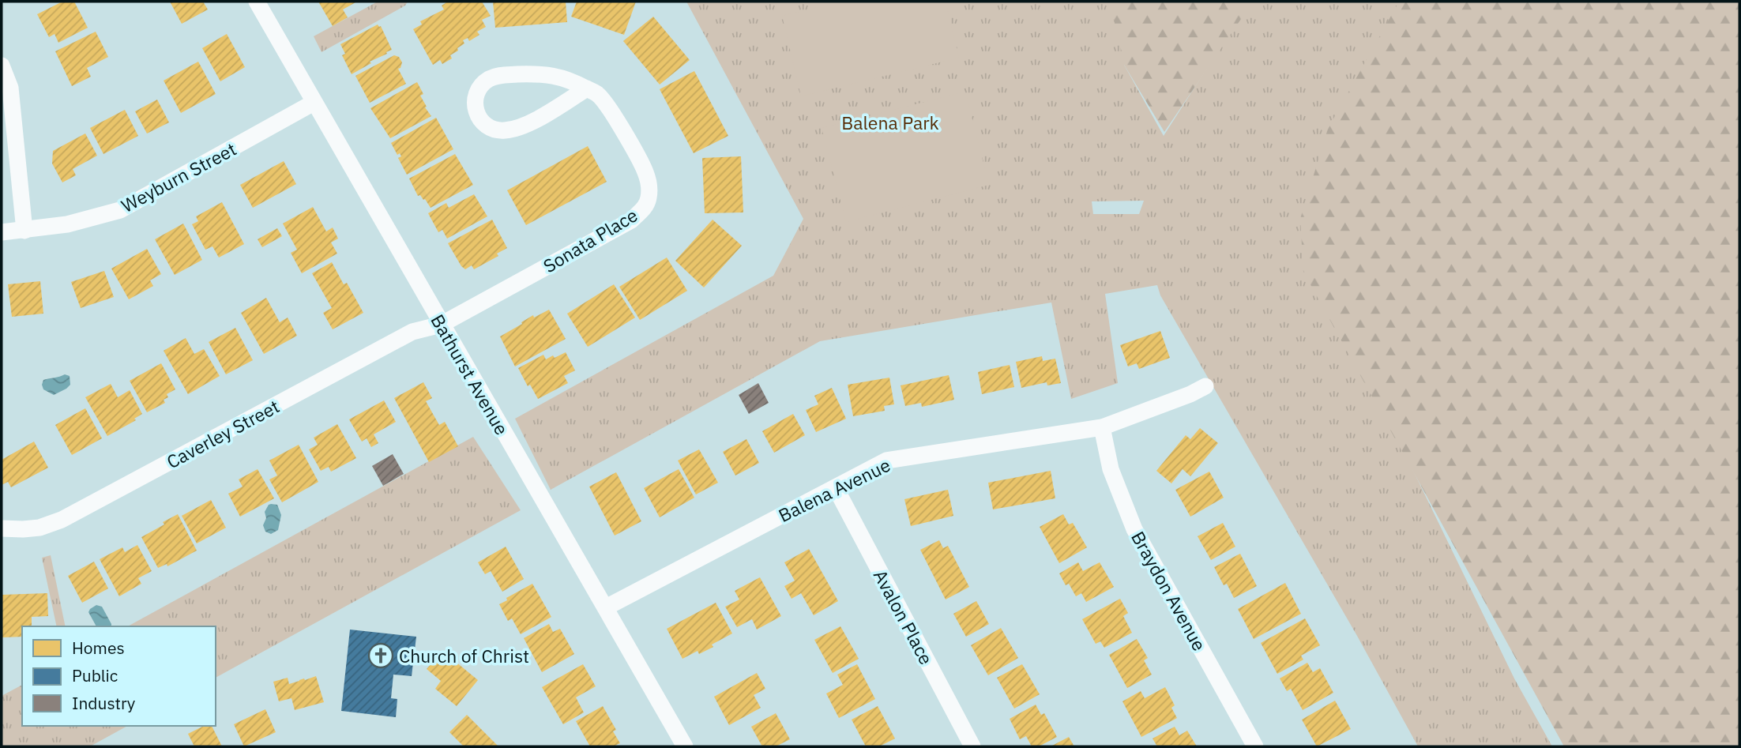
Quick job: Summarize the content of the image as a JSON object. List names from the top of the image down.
{
  "streets": {
    "street": [
      "Weyburn Street",
      "Sonata Place",
      "Bathurst Avenue",
      "Caverley Street",
      "Balena Avenue",
      "Braydon Avenue",
      "Avalon Place"
    ]
  },
  "crossings": [
    ["Weyburn Street", "Bathurst Avenue"],
    ["Sonata Place", "Bathurst Avenue"],
    ["Sonata Place", "Caverley Street"],
    ["Bathurst Avenue", "Caverley Street"],
    ["Bathurst Avenue", "Balena Avenue"],
    ["Balena Avenue", "Braydon Avenue"],
    ["Balena Avenue", "Avalon Place"]
  ],
  "parks": ["Balena Park"],
  "places": {
    "church": ["Church of Christ"]
  },
  "legend": ["Homes", "Public", "Industry"]
}
